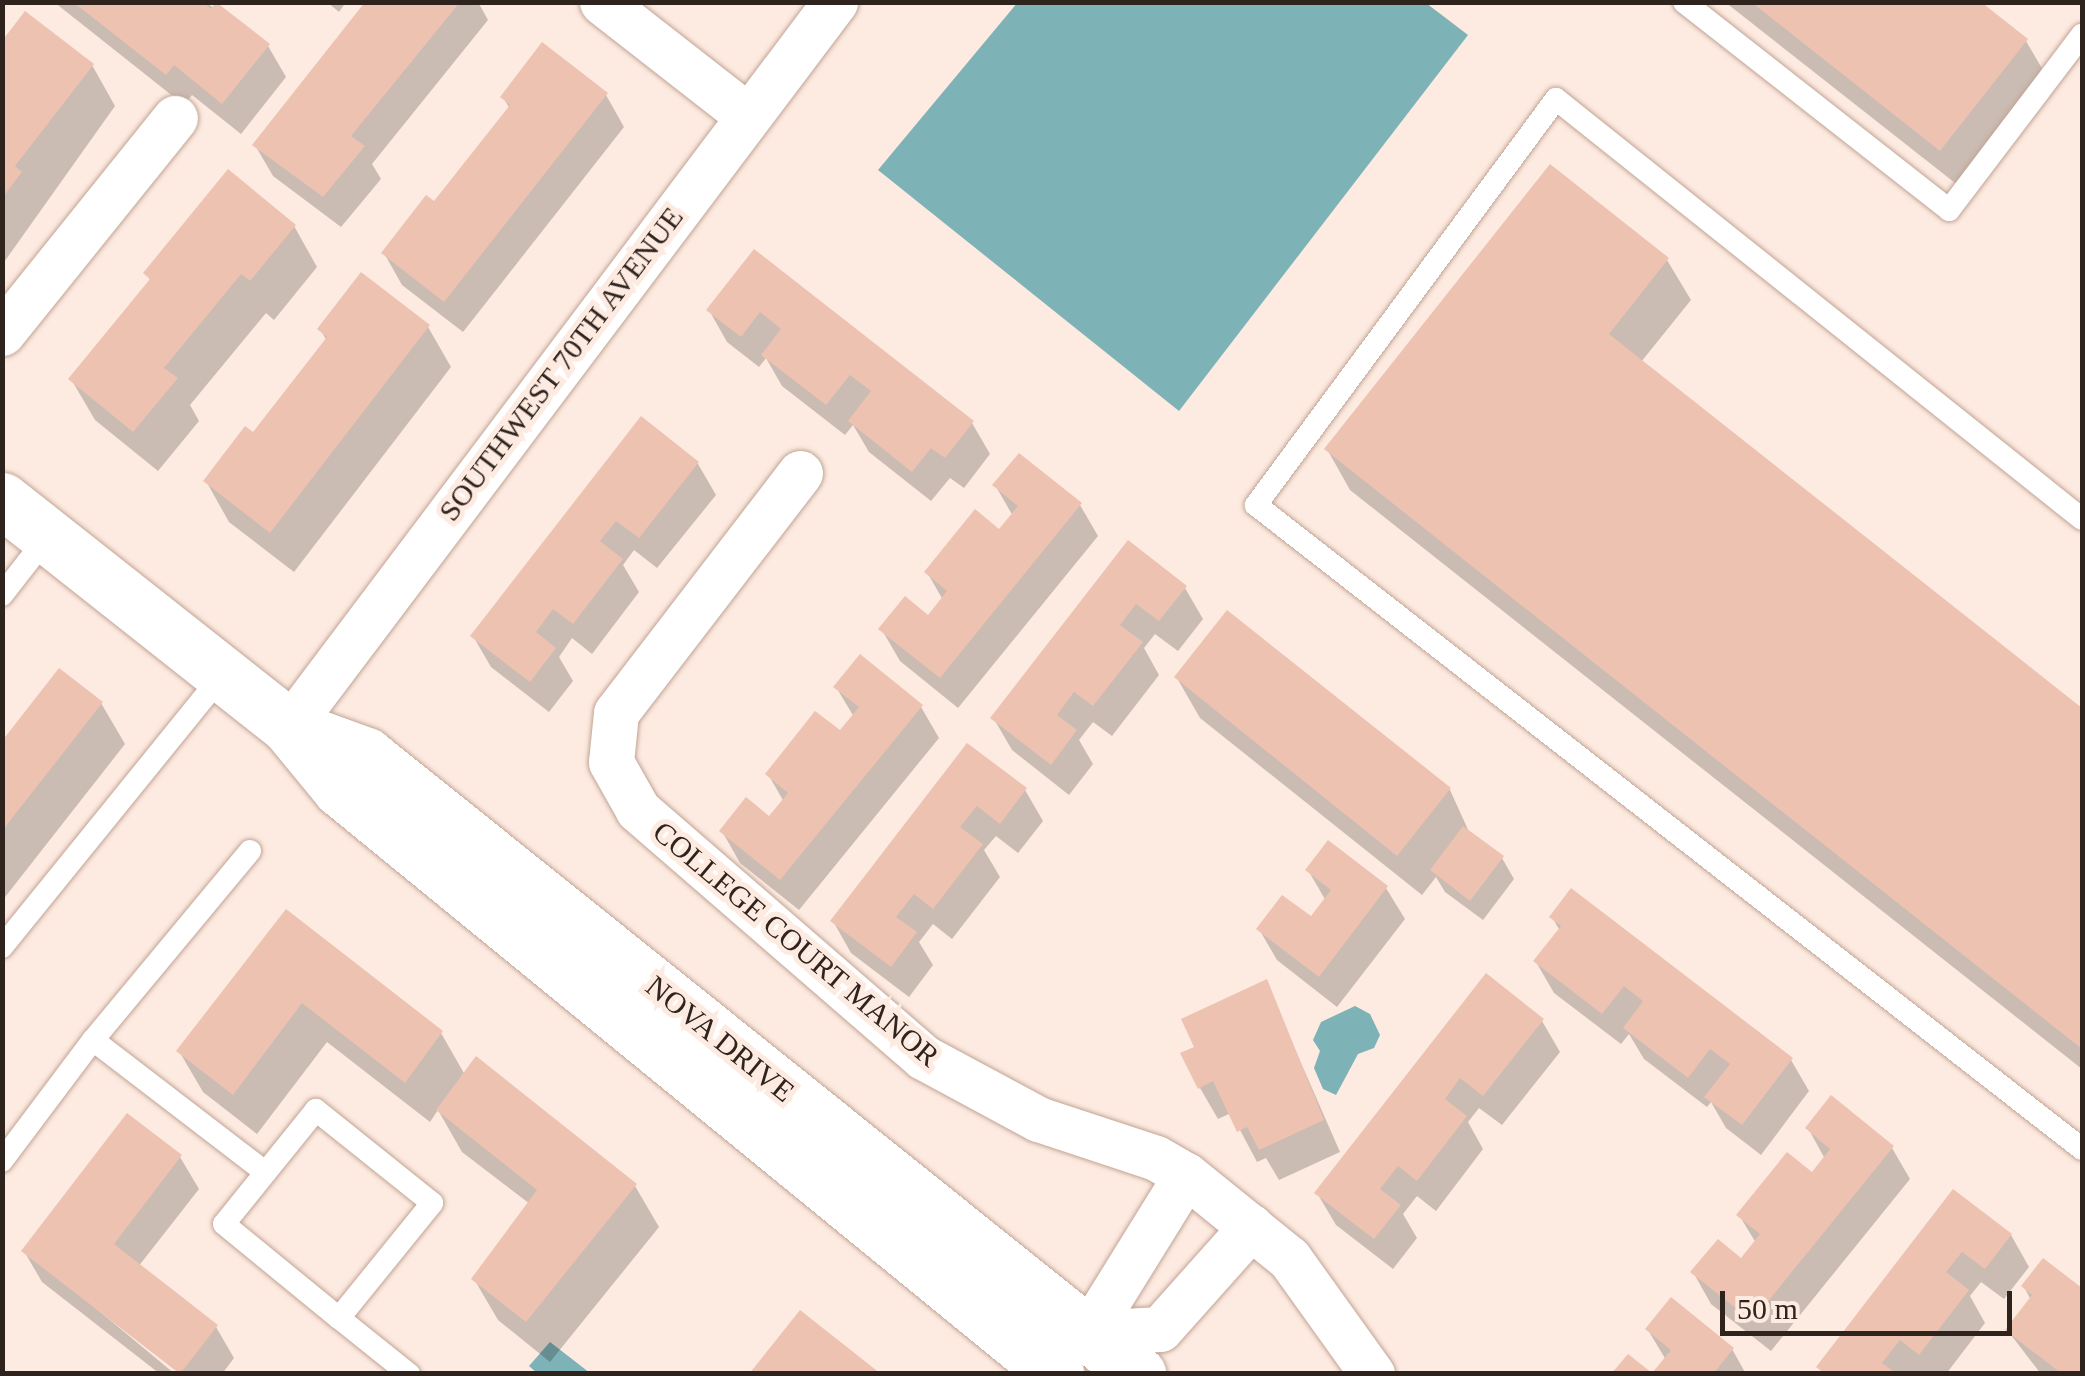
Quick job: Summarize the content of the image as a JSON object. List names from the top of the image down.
{
  "streets": {
    "street": ["SOUTHWEST 70TH AVENUE", "COLLEGE COURT MANOR", "NOVA DRIVE"]
  },
  "crossings": [
    ["SOUTHWEST 70TH AVENUE", "NOVA DRIVE"]
  ],
  "scale_bar": "50 m"
}
